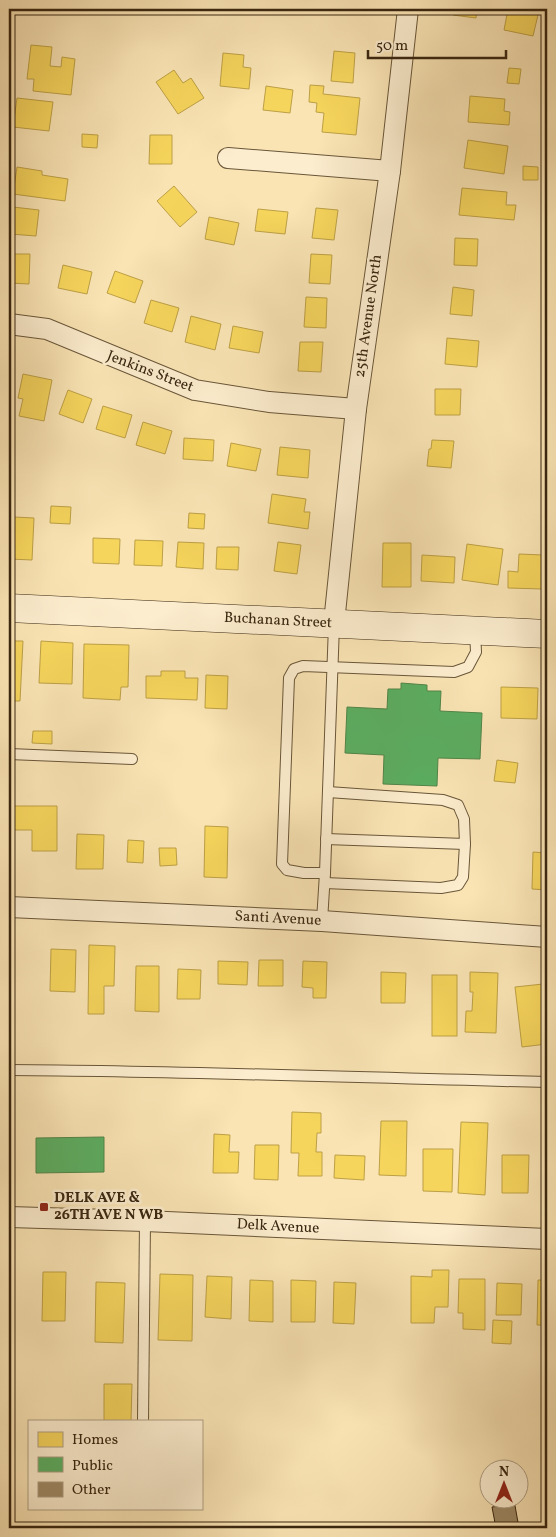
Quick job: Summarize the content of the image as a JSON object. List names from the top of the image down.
{
  "streets": {
    "street": [
      "25th Avenue North",
      "Jenkins Street",
      "Buchanan Street",
      "Santi Avenue",
      "Delk Avenue"
    ]
  },
  "crossings": [
    ["25th Avenue North", "Jenkins Street"],
    ["25th Avenue North", "Buchanan Street"]
  ],
  "places": {
    "transit": ["DELK AVE & 26TH AVE N WB"]
  },
  "legend": ["Homes", "Public", "Other"],
  "scale_bar": "50 m",
  "north": "top"
}
